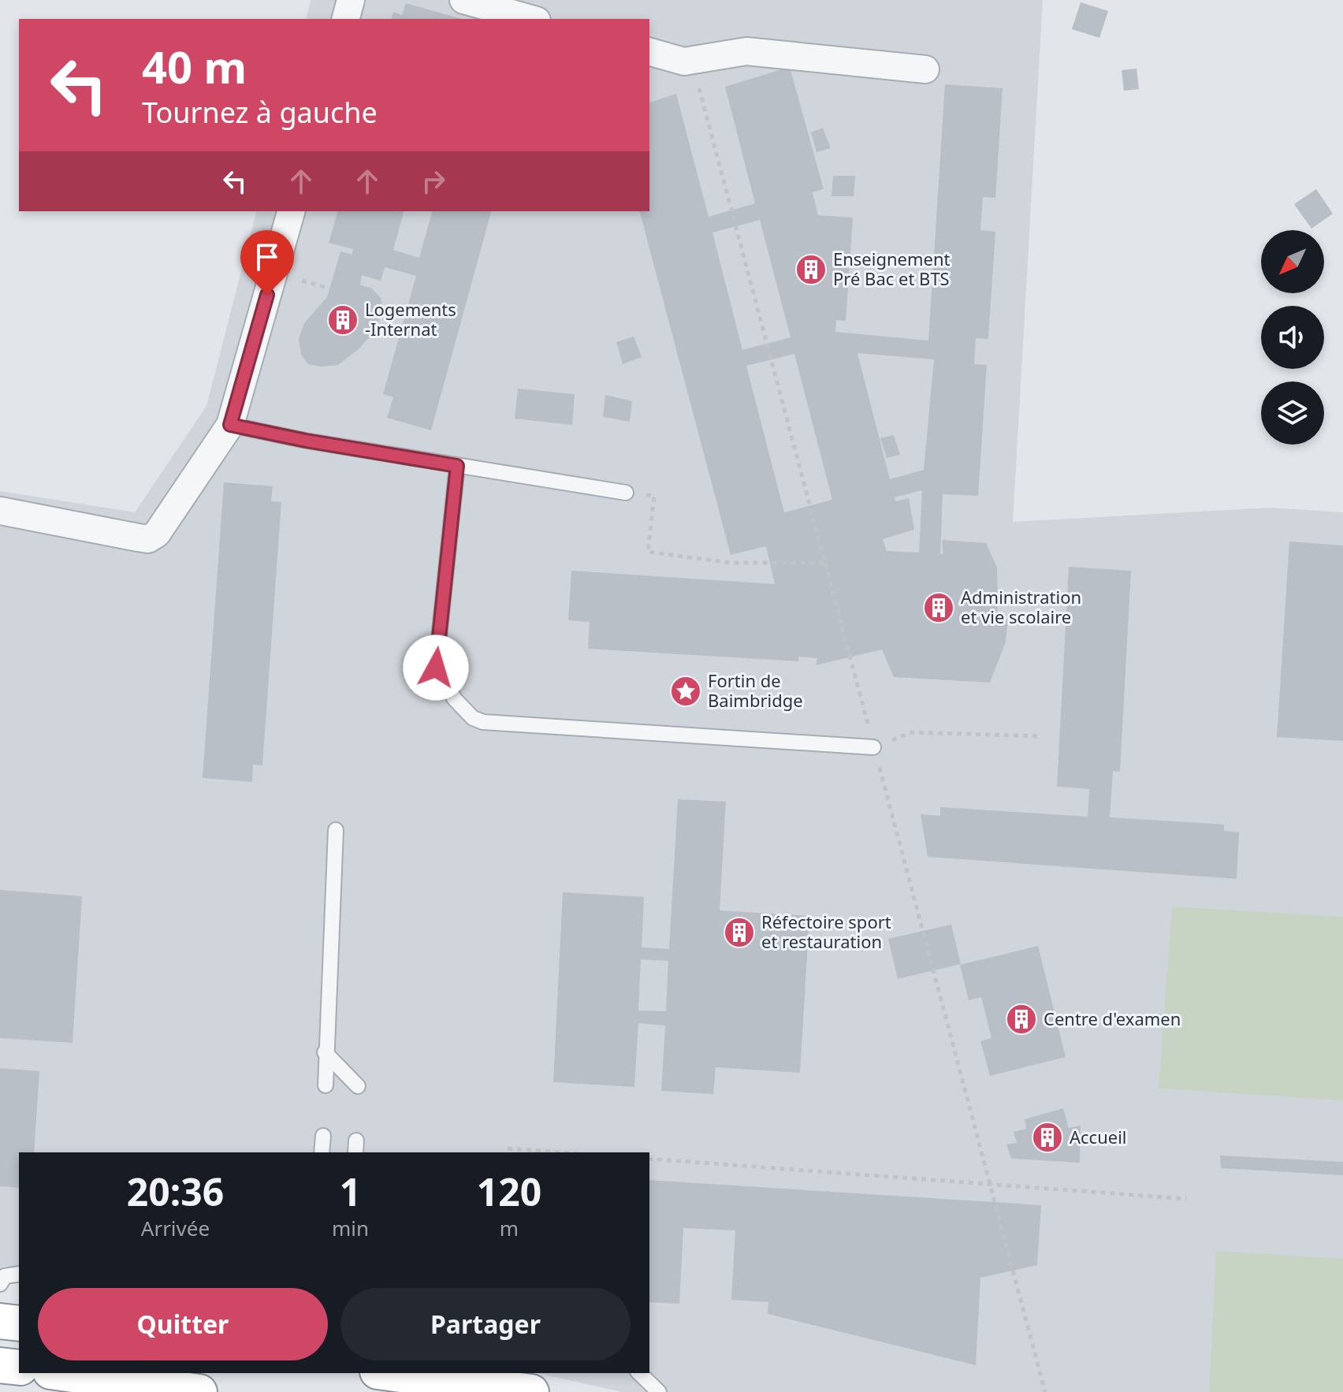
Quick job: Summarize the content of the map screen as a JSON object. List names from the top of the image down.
{
  "places": {
    "building": [
      "Enseignement Pré Bac et BTS",
      "Logements -Internat",
      "Administration et vie scolaire",
      "Réfectoire sport et restauration",
      "Centre d'examen",
      "Accueil"
    ],
    "place": ["Fortin de Baimbridge"]
  },
  "north": "bottom left",
  "page": {
    "turn": ["40 m", "Tournez à gauche"],
    "eta": [
      "20:36",
      "Arrivée",
      "1",
      "min",
      "120",
      "m"
    ],
    "buttons": ["Quitter", "Partager"]
  }
}
